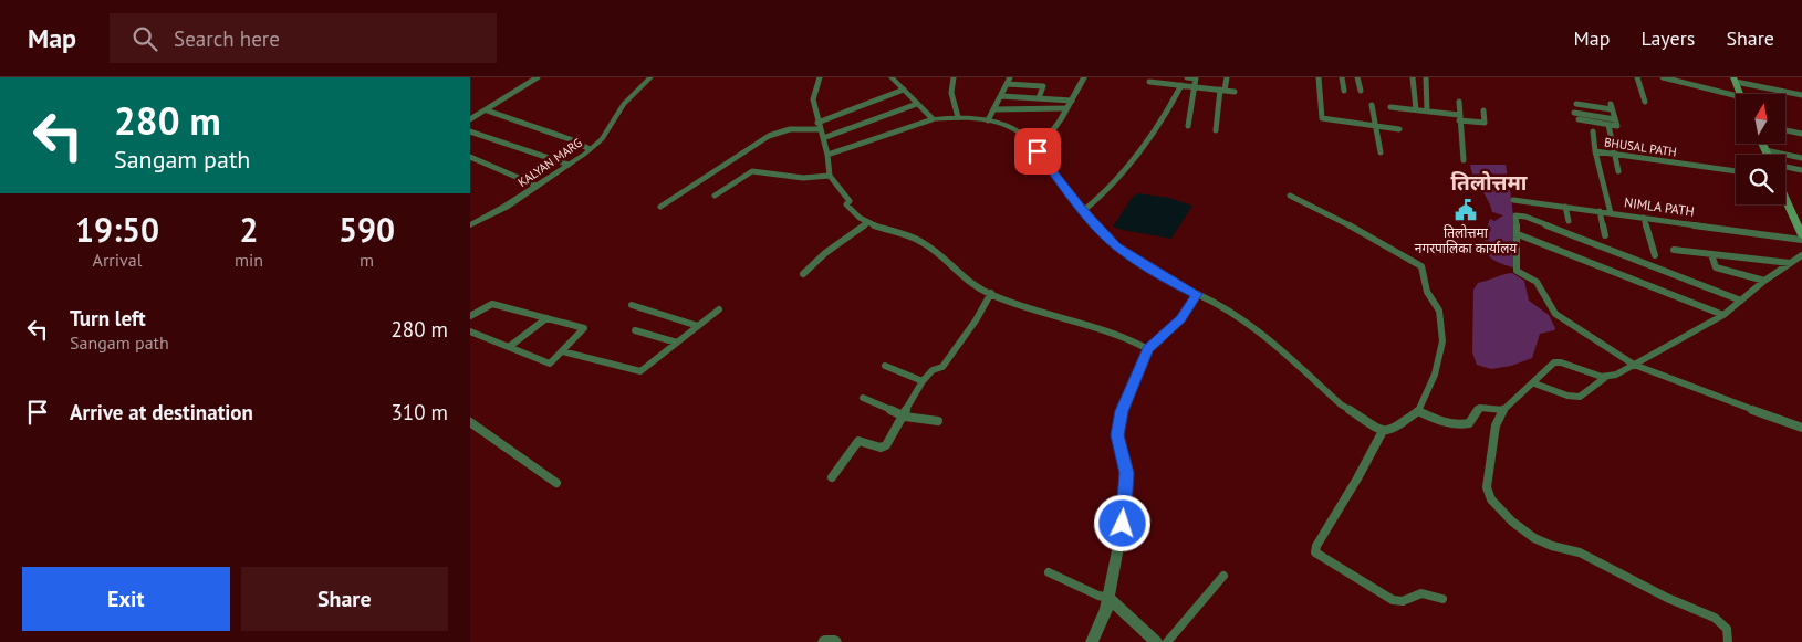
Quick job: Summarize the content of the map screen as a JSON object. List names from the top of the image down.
{
  "streets": {
    "street": ["BHUSAL PATH", "KALYAN MARG", "NIMLA PATH"]
  },
  "crossings": [
    ["BHUSAL PATH", "NIMLA PATH"]
  ],
  "districts": ["तिलोत्तमा"],
  "places": {
    "public building": ["तिलोत्तमा नगरपालिका कार्यालय"]
  },
  "north": "top",
  "page": {
    "header": "Map",
    "search": "Search here",
    "nav": ["Map", "Layers", "Share"],
    "turn": ["280 m", "Sangam path"],
    "eta": [
      "19:50",
      "Arrival",
      "2",
      "min",
      "590",
      "m"
    ],
    "list": [
      {
        "name": "Turn left",
        "note": "Sangam path",
        "value": "280 m"
      },
      {
        "name": "Arrive at destination",
        "value": "310 m"
      }
    ],
    "buttons": ["Exit", "Share"]
  }
}
